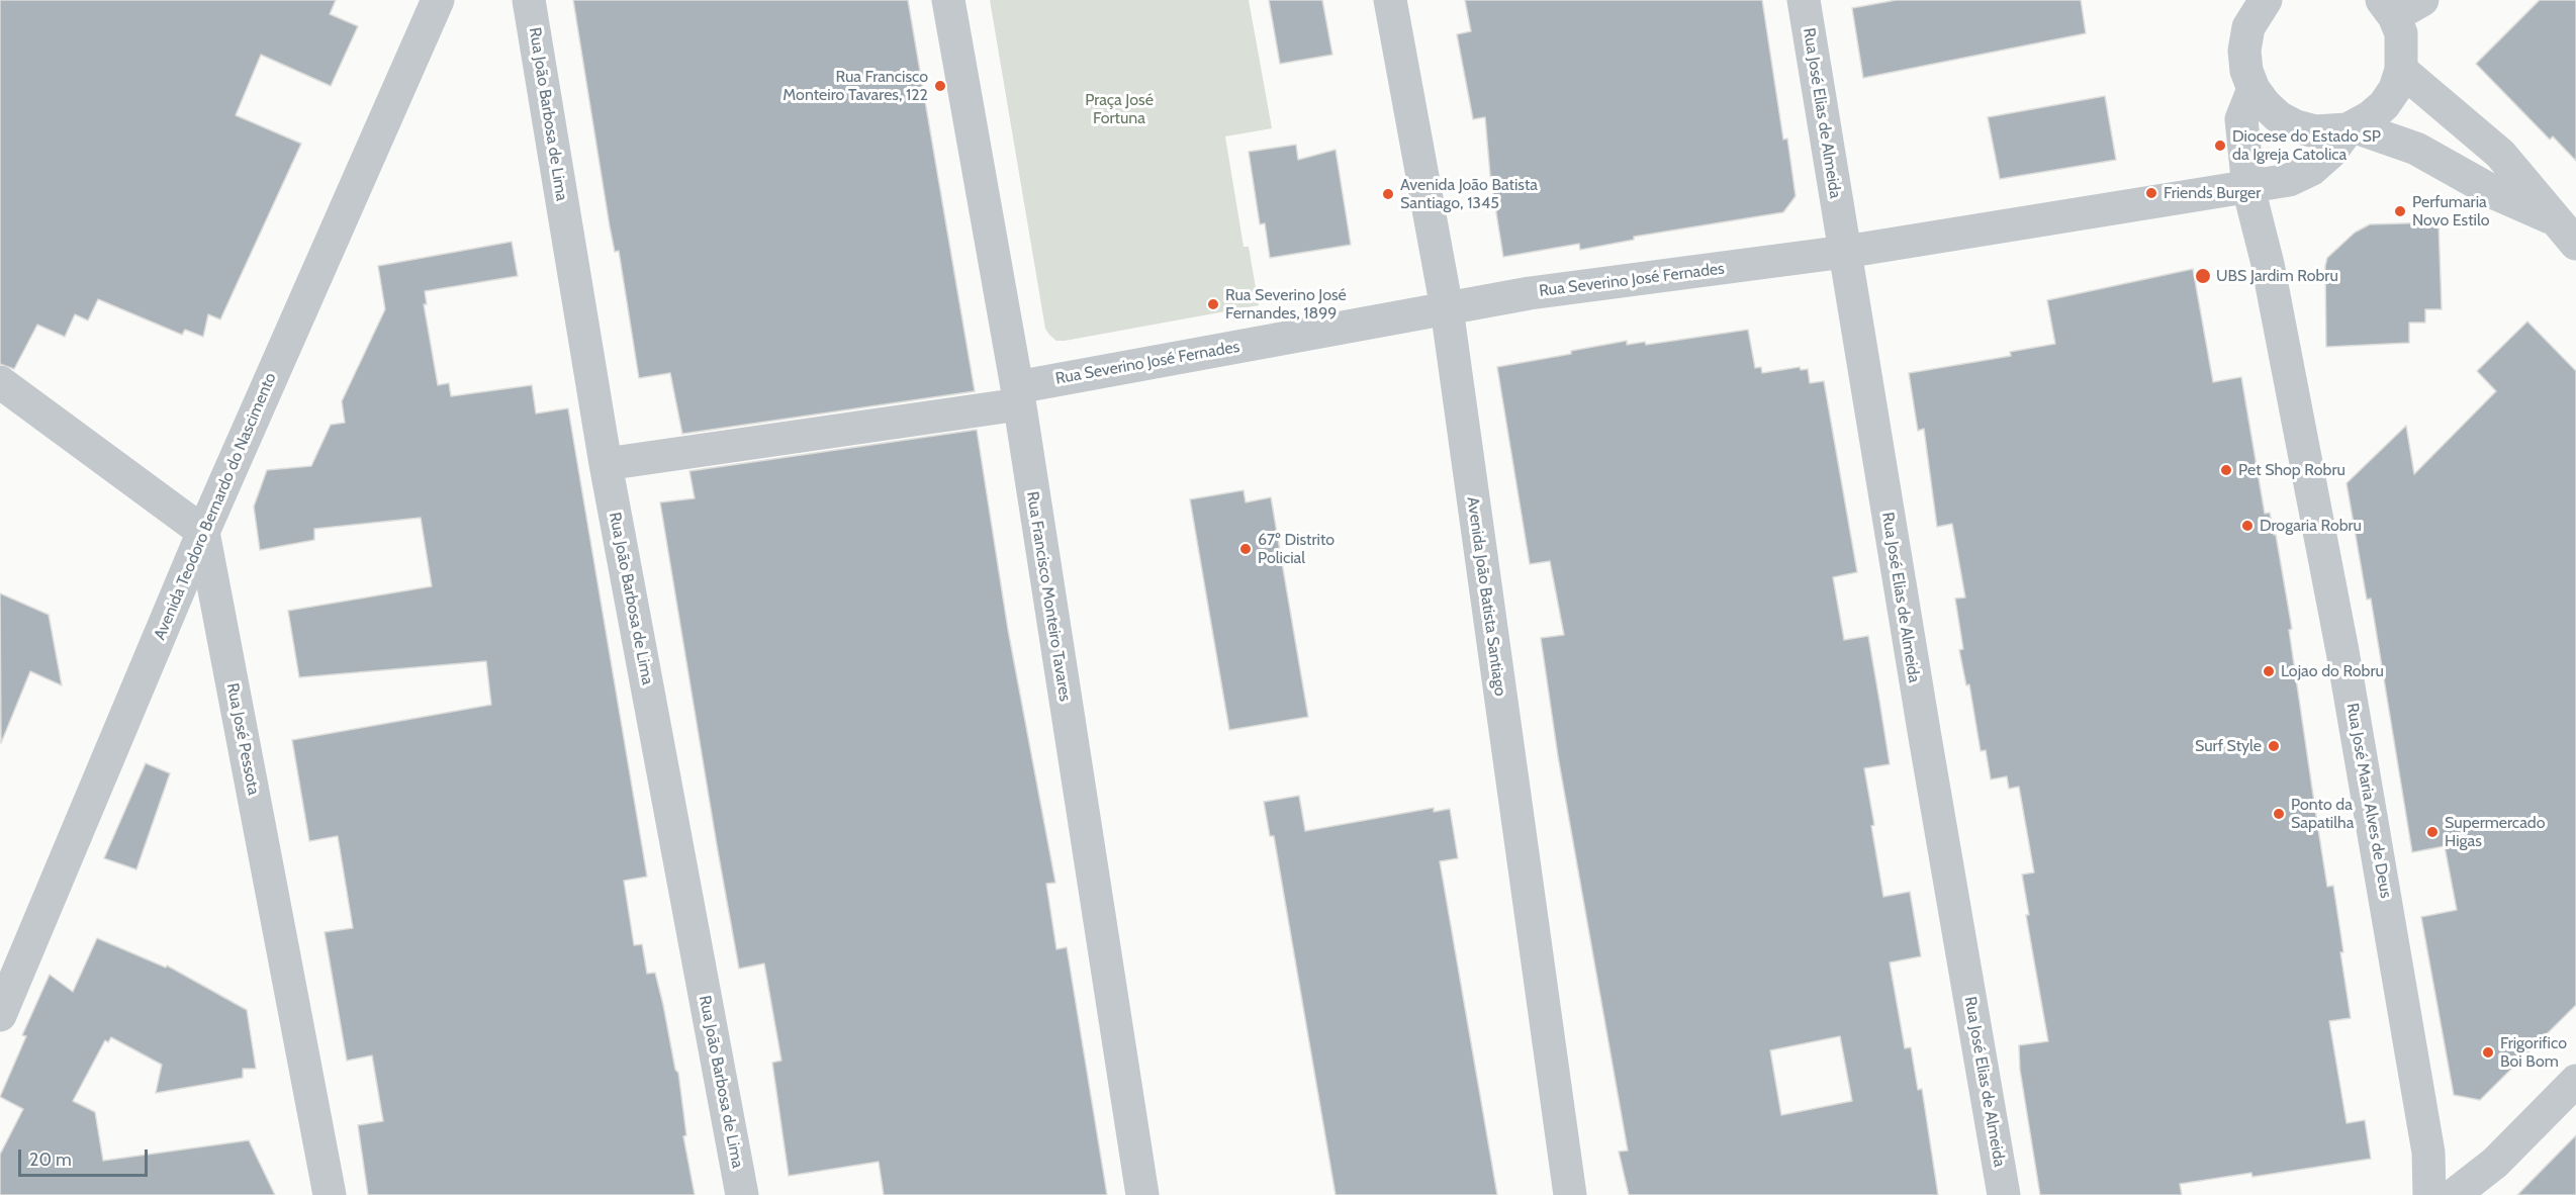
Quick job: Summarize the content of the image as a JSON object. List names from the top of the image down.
{
  "streets": {
    "street": [
      "Rua José Elias de Almeida",
      "Rua João Barbosa de Lima",
      "Rua Severino José Fernades",
      "Avenida Teodoro Bernardo do Nascimento",
      "Rua Francisco Monteiro Tavares",
      "Avenida João Batista Santiago",
      "Rua José Pessota",
      "Rua José Maria Alves de Deus"
    ]
  },
  "crossings": [
    ["Rua José Elias de Almeida", "Rua Severino José Fernades"],
    ["Rua João Barbosa de Lima", "Rua Severino José Fernades"],
    ["Rua Severino José Fernades", "Rua Francisco Monteiro Tavares"],
    ["Rua Severino José Fernades", "Avenida João Batista Santiago"],
    ["Rua Severino José Fernades", "Rua José Maria Alves de Deus"],
    ["Avenida Teodoro Bernardo do Nascimento", "Rua José Pessota"]
  ],
  "parks": ["Praça José Fortuna"],
  "places": [
    "Rua Francisco Monteiro Tavares, 122",
    "Diocese do Estado SP da Igreja Catolica",
    "Friends Burger",
    "Avenida João Batista Santiago, 1345",
    "Perfumaria Novo Estilo",
    "UBS Jardim Robru",
    "Rua Severino José Fernandes, 1899",
    "Pet Shop Robru",
    "Drogaria Robru",
    "67º Distrito Policial",
    "Lojao do Robru",
    "Surf Style",
    "Ponto da Sapatilha",
    "Supermercado Higas",
    "Frigorifico Boi Bom"
  ],
  "scale_bar": "20 m"
}
